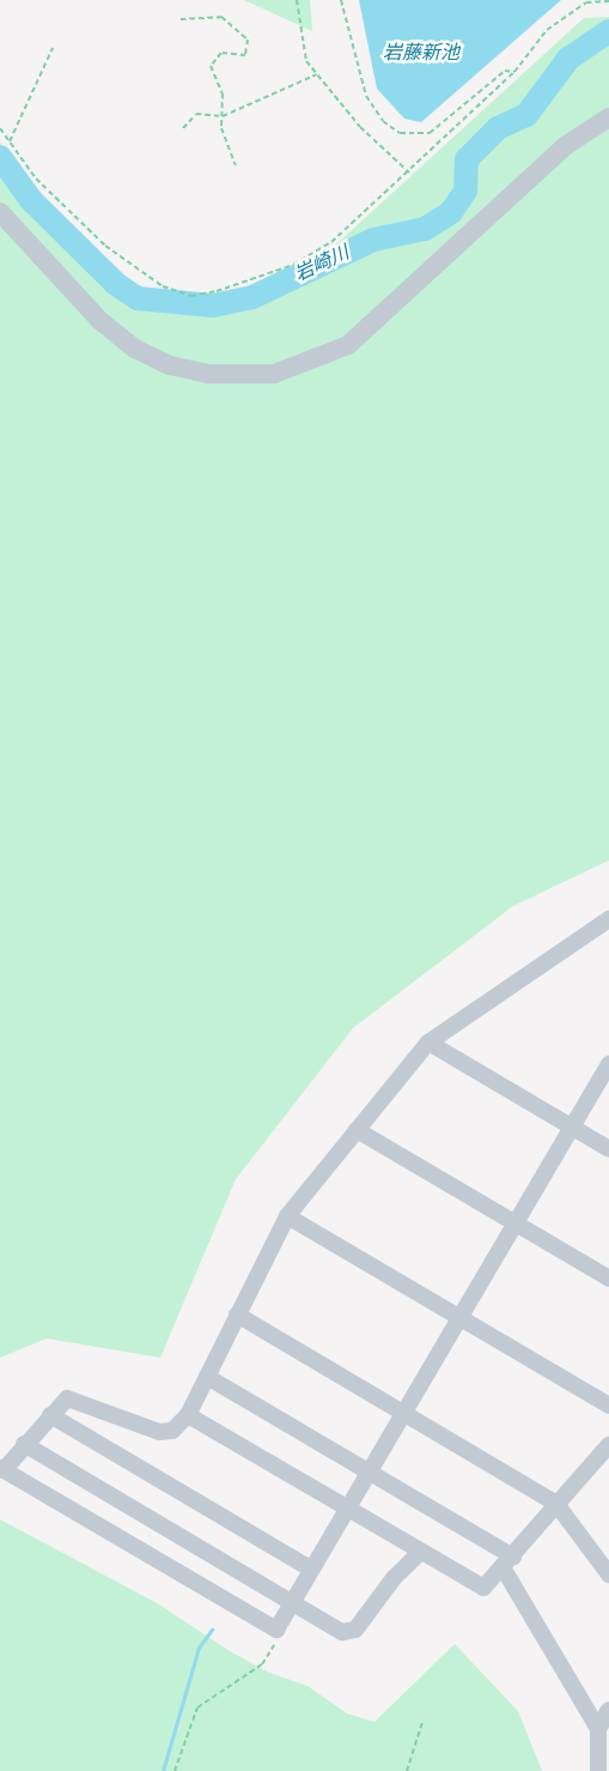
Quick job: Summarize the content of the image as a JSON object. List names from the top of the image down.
{
  "water": ["岩藤新池", "岩崎川"]
}
